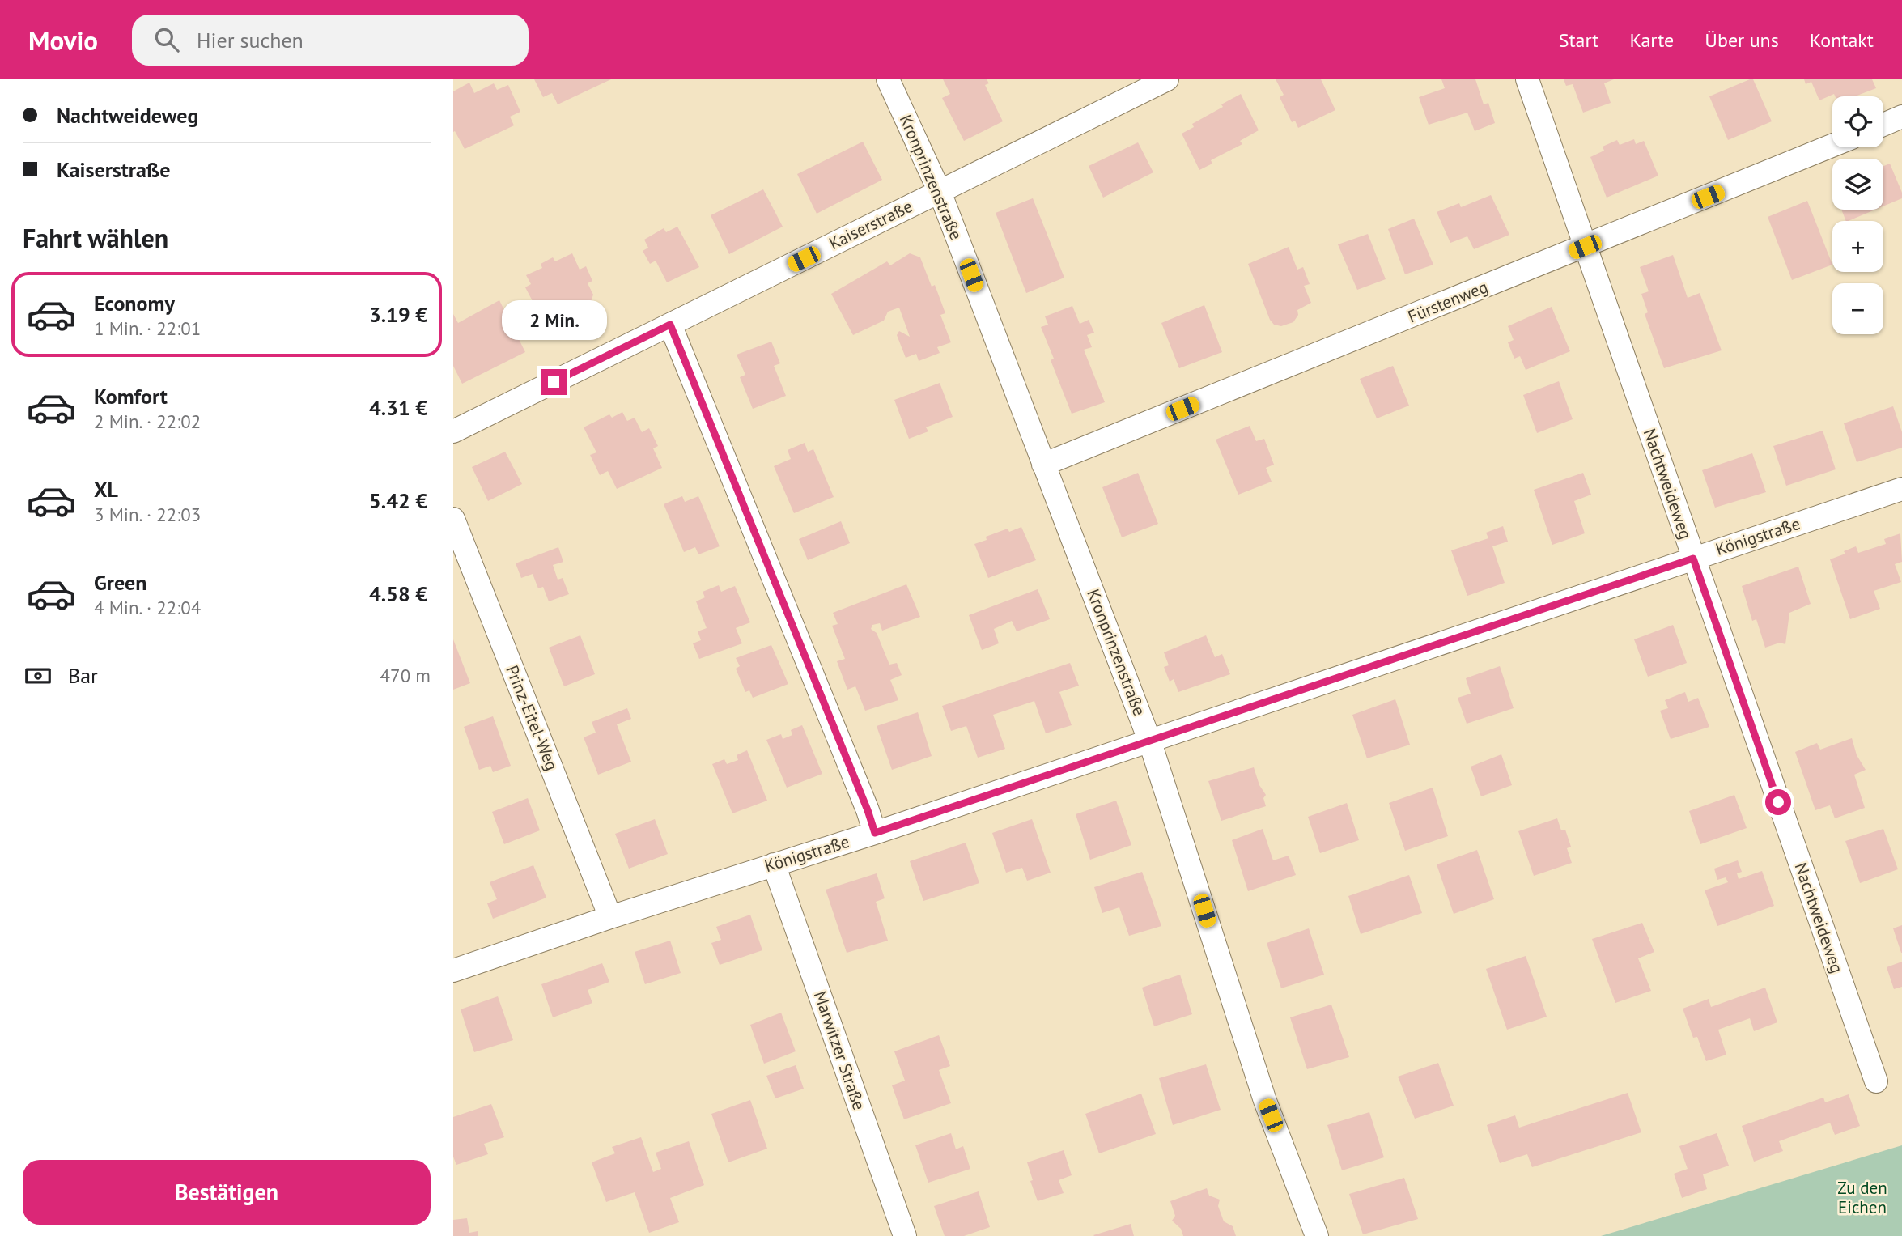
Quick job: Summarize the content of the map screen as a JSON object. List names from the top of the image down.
{
  "streets": {
    "street": [
      "Kronprinzenstraße",
      "Kaiserstraße",
      "Fürstenweg",
      "Nachtweideweg",
      "Königstraße",
      "Prinz-Eitel-Weg",
      "Marwitzer Straße"
    ]
  },
  "crossings": [
    ["Kronprinzenstraße", "Kaiserstraße"],
    ["Kronprinzenstraße", "Fürstenweg"],
    ["Kronprinzenstraße", "Königstraße"],
    ["Fürstenweg", "Nachtweideweg"],
    ["Nachtweideweg", "Königstraße"],
    ["Königstraße", "Prinz-Eitel-Weg"],
    ["Königstraße", "Marwitzer Straße"]
  ],
  "parks": ["Zu den Eichen"],
  "page": {
    "header": "Movio",
    "search": "Hier suchen",
    "nav": [
      "Start",
      "Karte",
      "Über uns",
      "Kontakt"
    ],
    "banner": ["Nachtweideweg", "Kaiserstraße"],
    "map_buttons": ["+", "−"],
    "heading": "Fahrt wählen",
    "list": [
      {
        "name": "Economy",
        "note": "1 Min. · 22:01",
        "value": "3.19 €"
      },
      {
        "name": "Komfort",
        "note": "2 Min. · 22:02",
        "value": "4.31 €"
      },
      {
        "name": "XL",
        "note": "3 Min. · 22:03",
        "value": "5.42 €"
      },
      {
        "name": "Green",
        "note": "4 Min. · 22:04",
        "value": "4.58 €"
      }
    ],
    "bubble": "2 Min.",
    "pay": ["Bar", "470 m"],
    "buttons": "Bestätigen"
  }
}
